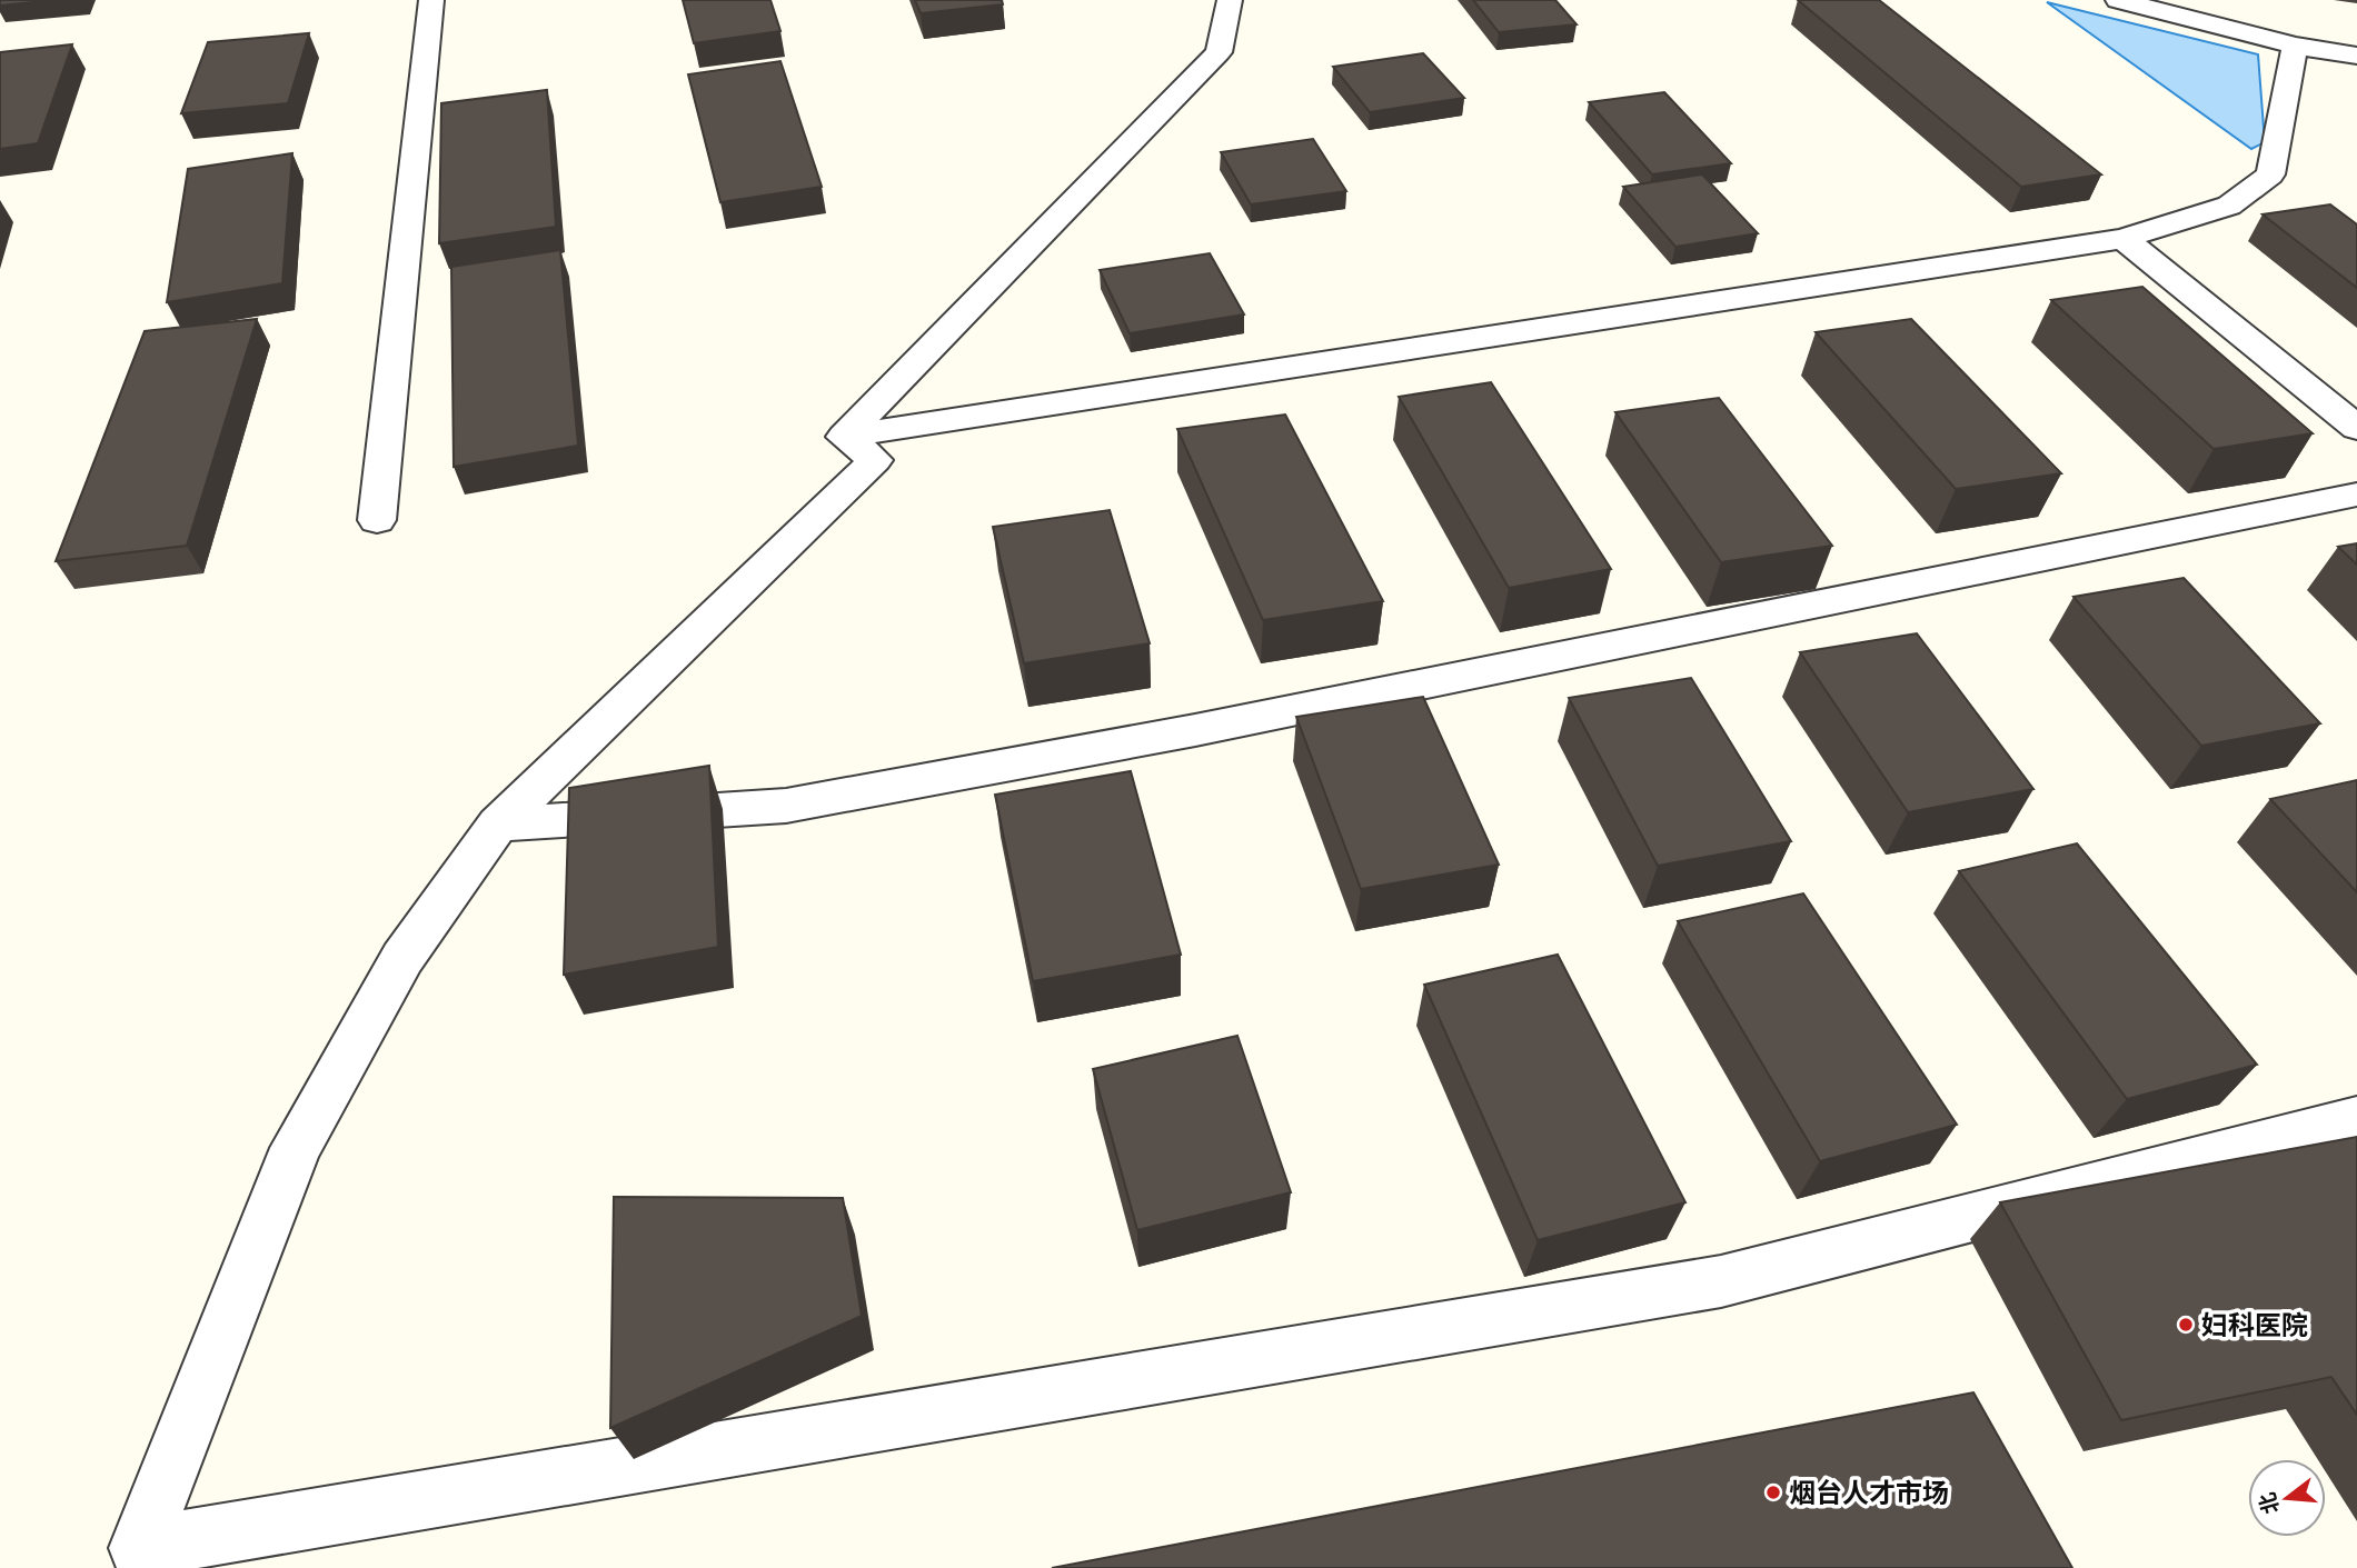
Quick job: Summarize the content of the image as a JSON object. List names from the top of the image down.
{
  "places": ["妇科医院", "烟台人才市场"],
  "north": "left"
}
